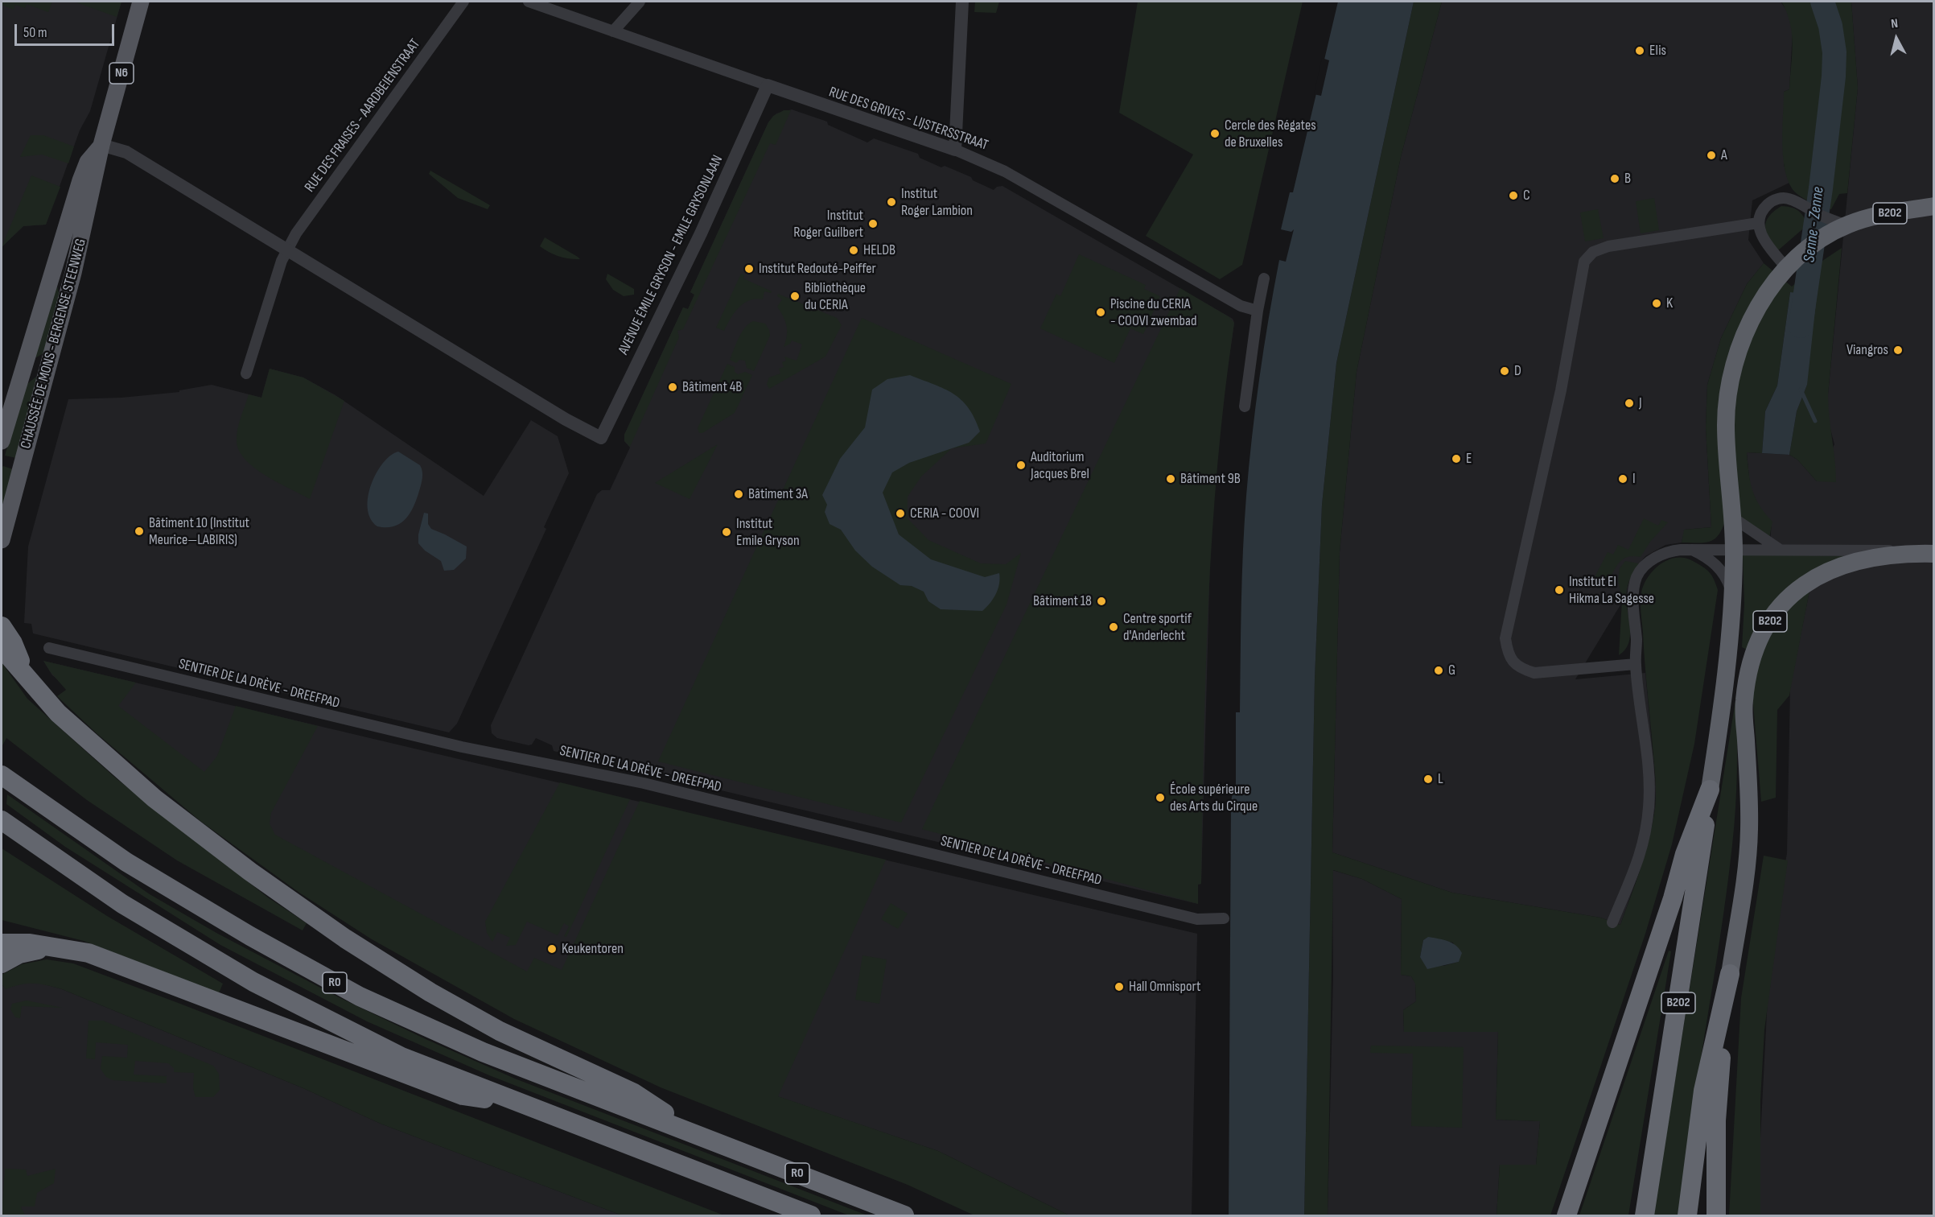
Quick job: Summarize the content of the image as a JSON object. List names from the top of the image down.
{
  "streets": {
    "highway": ["B202", "R0"],
    "main road": ["N6", "CHAUSSÉE DE MONS - BERGENSE STEENWEG"],
    "street": [
      "RUE DES FRAISES - AARDBEIENSTRAAT",
      "RUE DES GRIVES - LIJSTERSSTRAAT",
      "AVENUE ÉMILE GRYSON - EMILE GRYSONLAAN",
      "SENTIER DE LA DRÈVE - DREEFPAD"
    ]
  },
  "crossings": [
    ["RUE DES FRAISES - AARDBEIENSTRAAT", "AVENUE ÉMILE GRYSON - EMILE GRYSONLAAN"],
    ["RUE DES GRIVES - LIJSTERSSTRAAT", "AVENUE ÉMILE GRYSON - EMILE GRYSONLAAN"]
  ],
  "water": ["Senne - Zenne"],
  "places": [
    "Elis",
    "Cercle des Régates de Bruxelles",
    "A",
    "B",
    "C",
    "Institut Roger Lambion",
    "Institut Roger Guilbert",
    "HELDB",
    "Institut Redouté-Peiffer",
    "Bibliothèque du CERIA",
    "K",
    "Piscine du CERIA - COOVI zwembad",
    "Viangros",
    "D",
    "Bâtiment 4B",
    "J",
    "E",
    "Auditorium Jacques Brel",
    "Bâtiment 9B",
    "I",
    "Bâtiment 3A",
    "CERIA - COOVI",
    "Bâtiment 10 (Institut Meurice—LABIRIS)",
    "Institut Emile Gryson",
    "Institut El Hikma La Sagesse",
    "Bâtiment 18",
    "Centre sportif d'Anderlecht",
    "G",
    "L",
    "École supérieure des Arts du Cirque",
    "Keukentoren",
    "Hall Omnisport"
  ],
  "scale_bar": "50 m",
  "north": "top"
}
